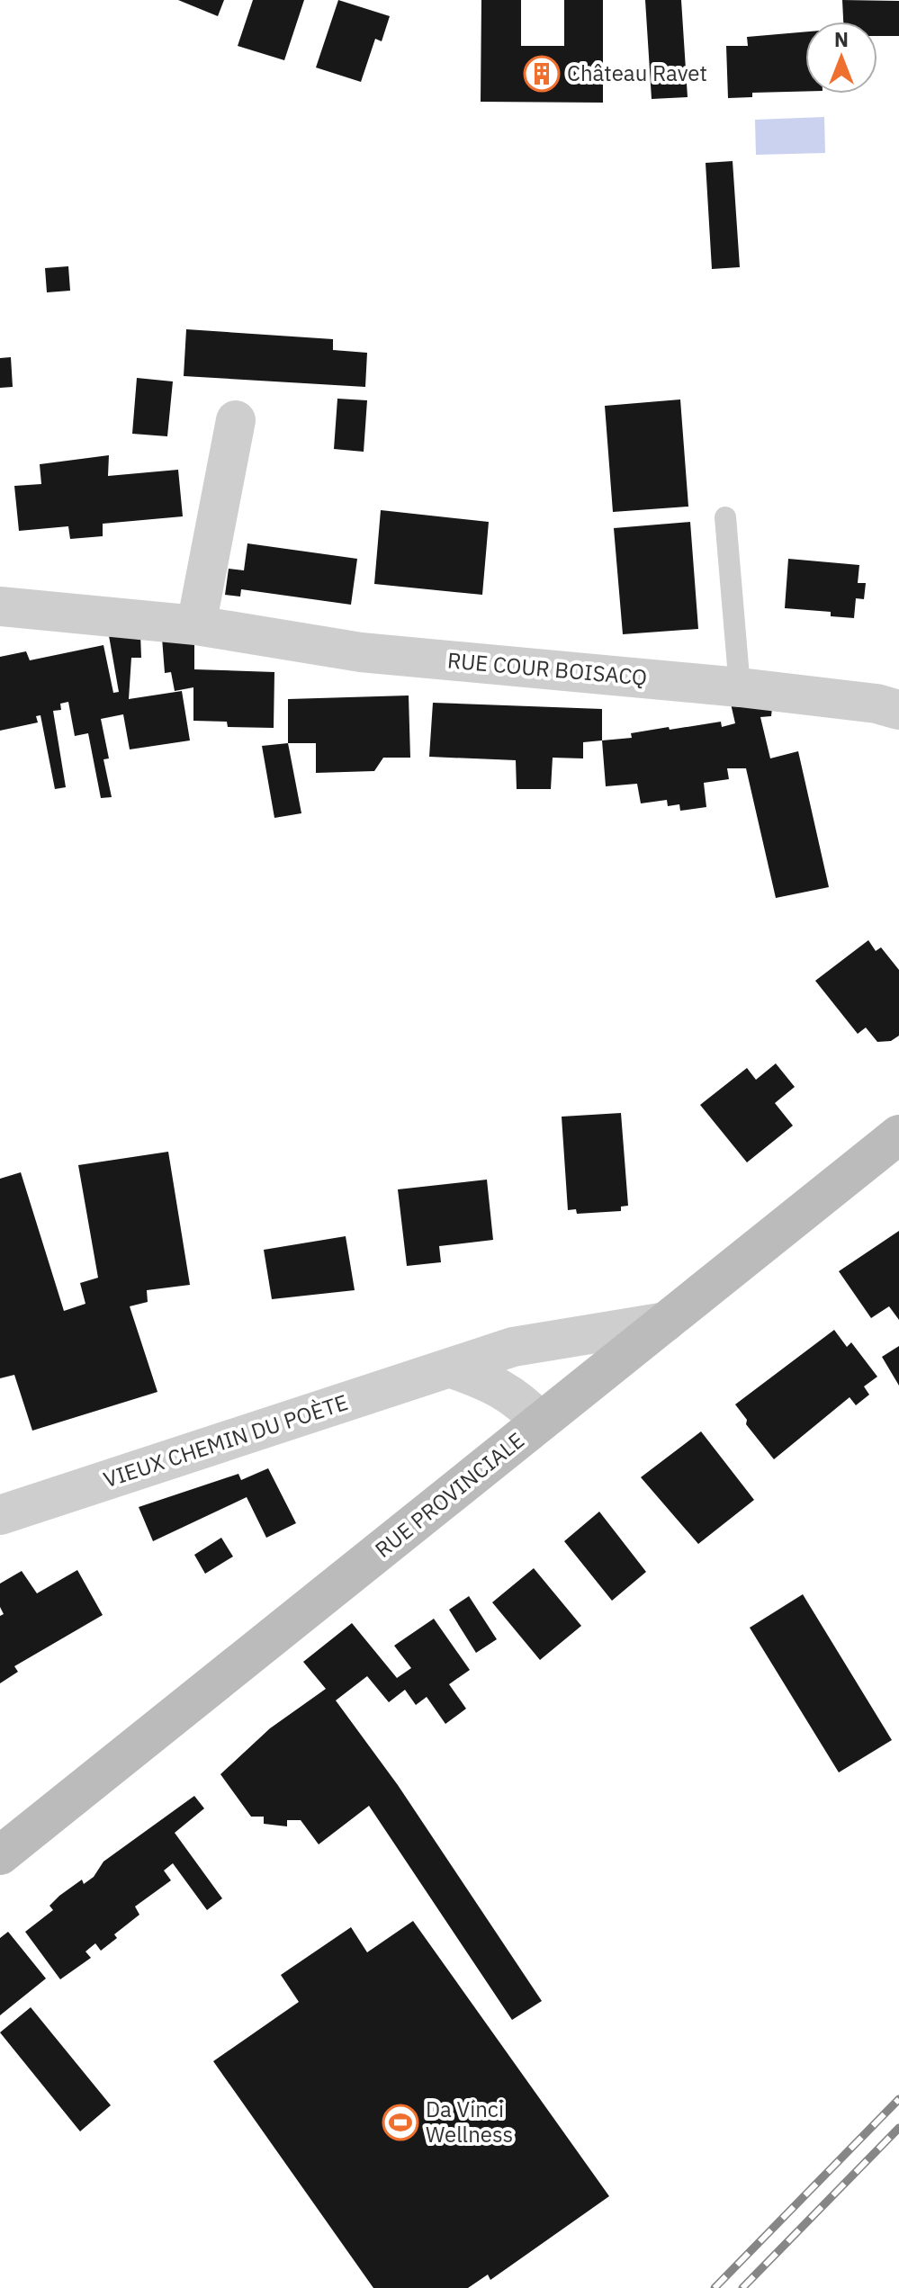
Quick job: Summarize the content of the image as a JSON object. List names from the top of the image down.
{
  "streets": {
    "main road": ["RUE PROVINCIALE"],
    "street": ["RUE COUR BOISACQ", "VIEUX CHEMIN DU POÈTE"]
  },
  "places": {
    "building": ["Château Ravet"],
    "sports": ["Da Vinci Wellness"]
  },
  "north": "top"
}
